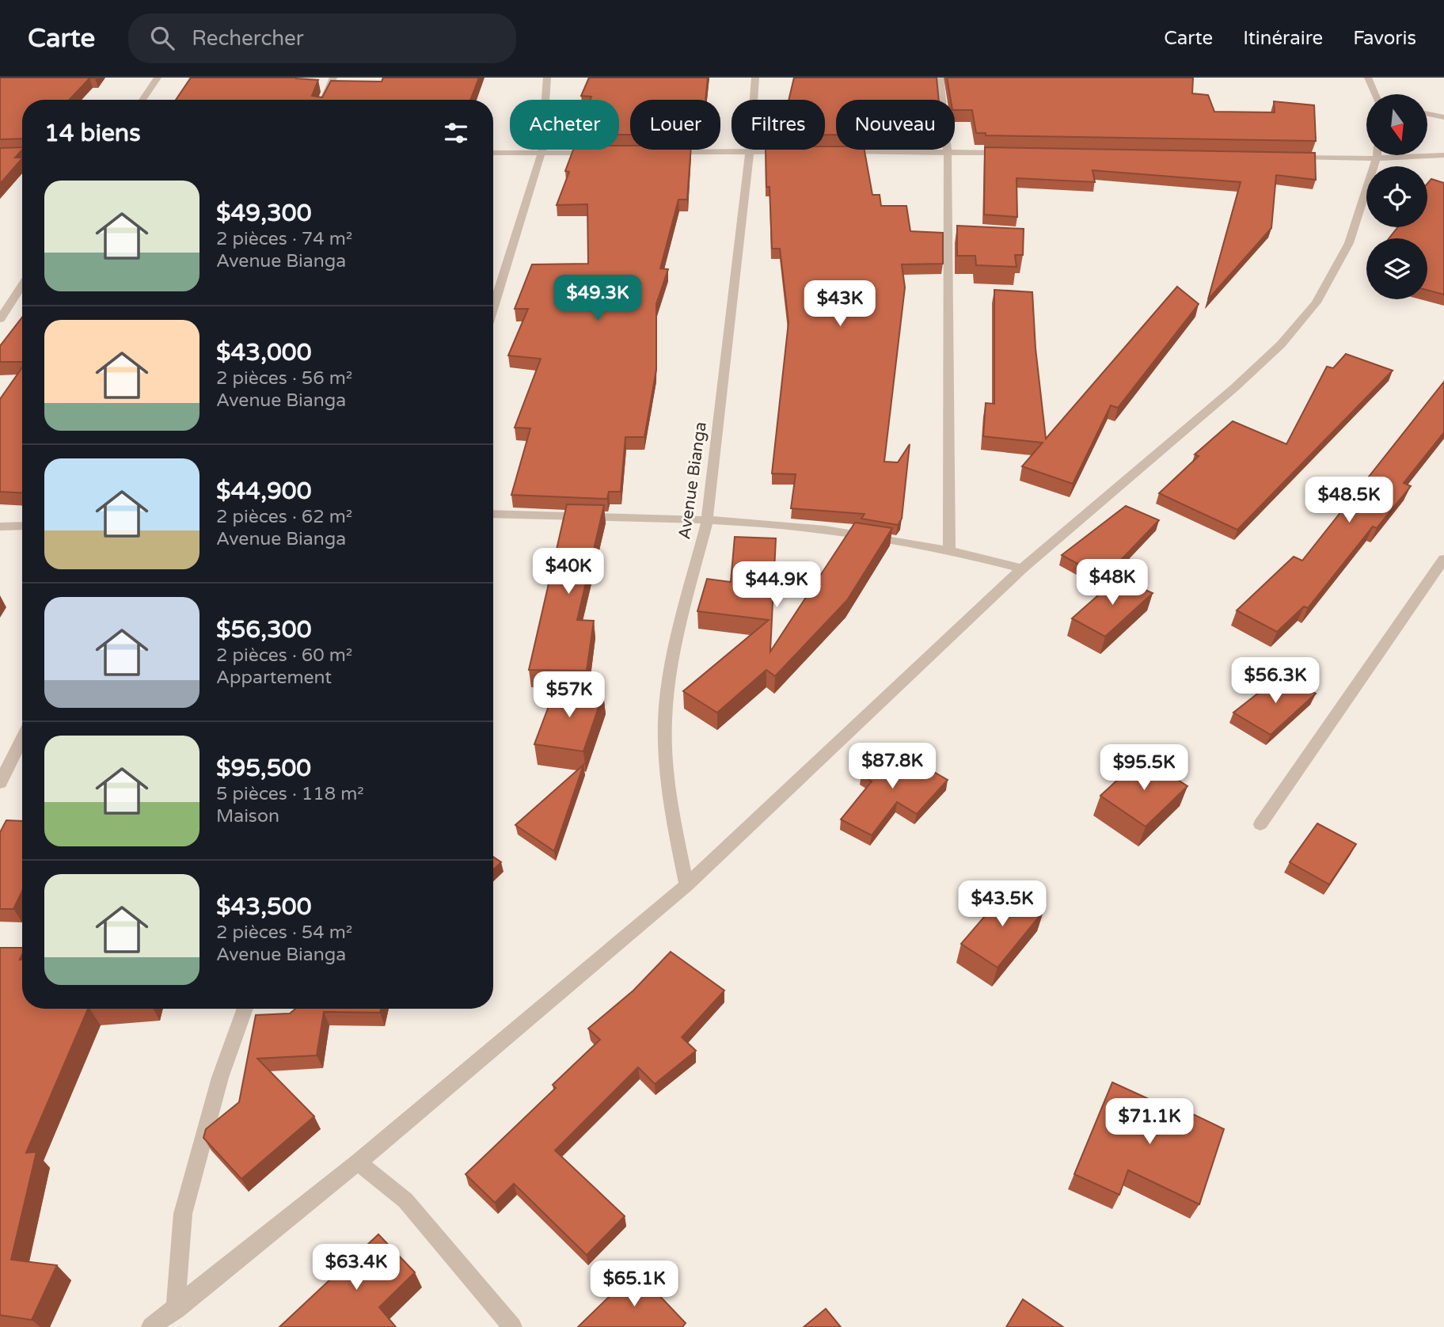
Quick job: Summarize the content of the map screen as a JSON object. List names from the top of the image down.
{
  "streets": {
    "street": ["Avenue Bianga"]
  },
  "north": "bottom",
  "page": {
    "header": "Carte",
    "search": "Rechercher",
    "nav": ["Carte", "Itinéraire", "Favoris"],
    "chip": [
      "Acheter",
      "Louer",
      "Filtres",
      "Nouveau"
    ],
    "heading": "14 biens",
    "list": [
      {
        "name": "$49,300",
        "note": "2 pièces · 74 m² · Avenue Bianga"
      },
      {
        "name": "$43,000",
        "note": "2 pièces · 56 m² · Avenue Bianga"
      },
      {
        "name": "$44,900",
        "note": "2 pièces · 62 m² · Avenue Bianga"
      },
      {
        "name": "$56,300",
        "note": "2 pièces · 60 m² · Appartement"
      },
      {
        "name": "$95,500",
        "note": "5 pièces · 118 m² · Maison"
      },
      {
        "name": "$43,500",
        "note": "2 pièces · 54 m² · Avenue Bianga"
      }
    ],
    "price": [
      "$49.3K",
      "$43K",
      "$48.5K",
      "$40K",
      "$48K",
      "$44.9K",
      "$56.3K",
      "$57K",
      "$87.8K",
      "$95.5K",
      "$43.5K",
      "$71.1K",
      "$63.4K",
      "$65.1K"
    ]
  }
}
